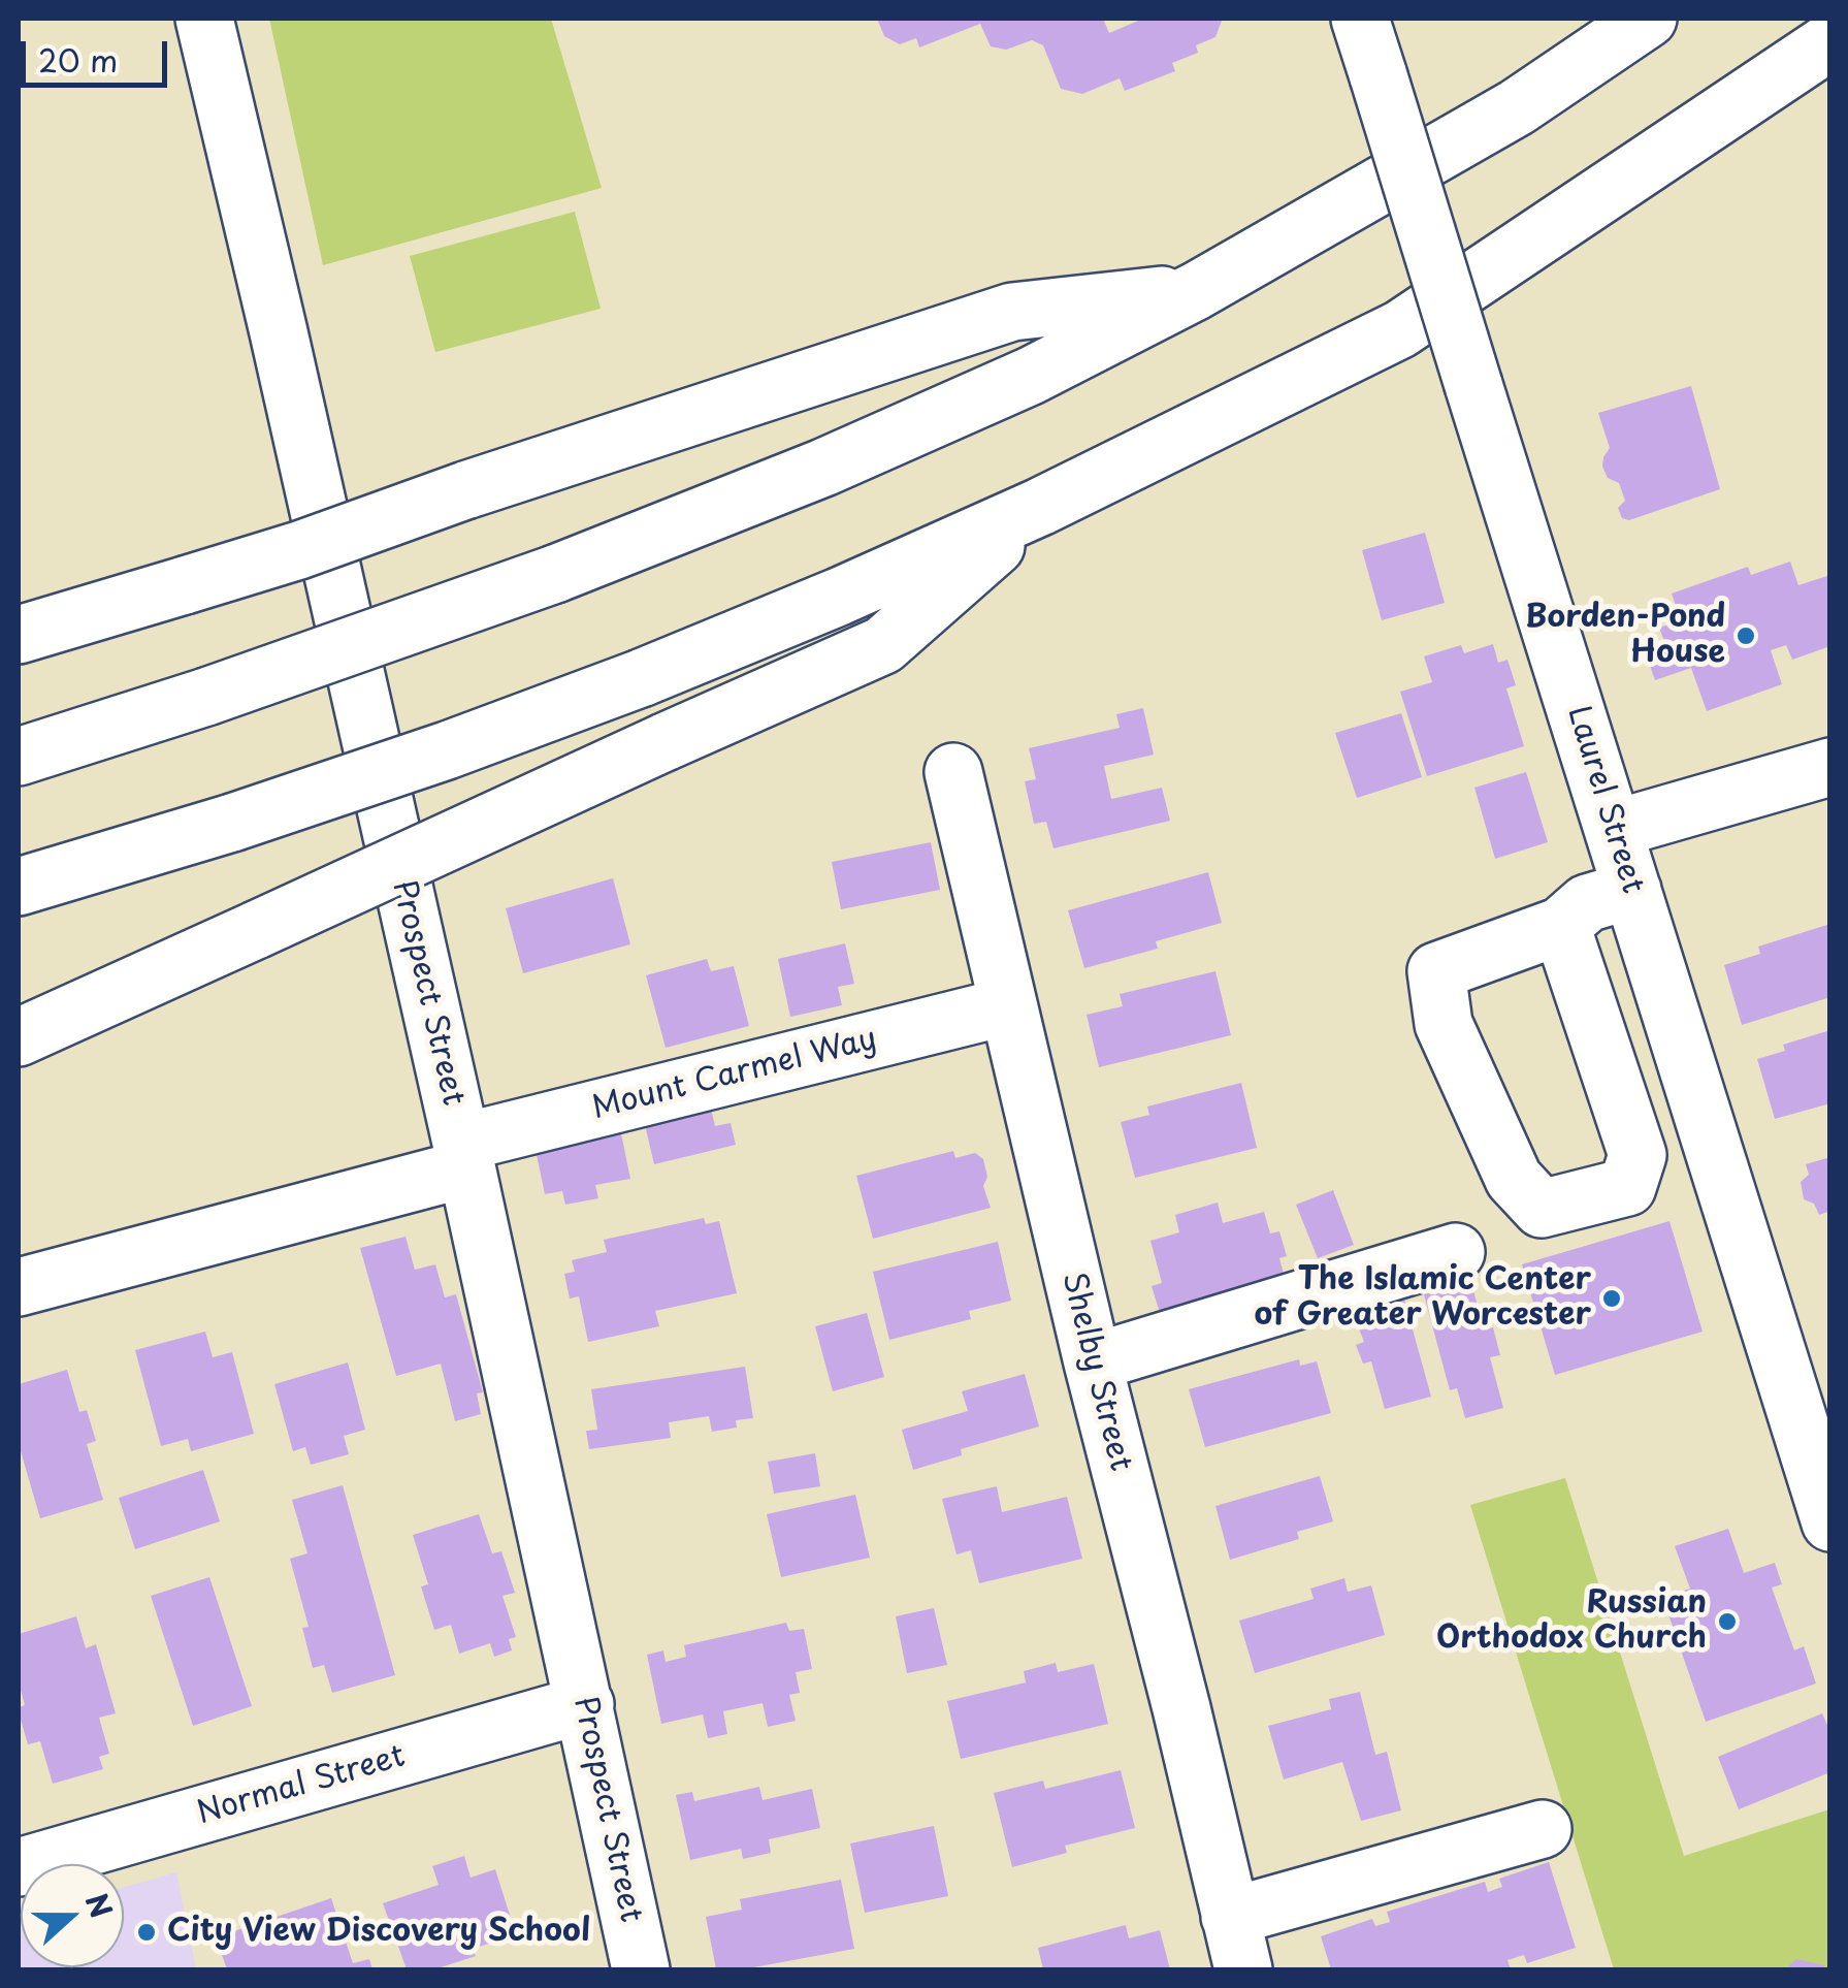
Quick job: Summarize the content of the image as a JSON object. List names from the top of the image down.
{
  "streets": {
    "main road": [
      "Laurel Street",
      "Prospect Street",
      "Mount Carmel Way",
      "Shelby Street",
      "Normal Street"
    ]
  },
  "crossings": [
    ["Prospect Street", "Mount Carmel Way"],
    ["Prospect Street", "Normal Street"],
    ["Mount Carmel Way", "Shelby Street"]
  ],
  "places": [
    "Borden-Pond House",
    "The Islamic Center of Greater Worcester",
    "Russian Orthodox Church",
    "City View Discovery School"
  ],
  "scale_bar": "20 m",
  "north": "right"
}
